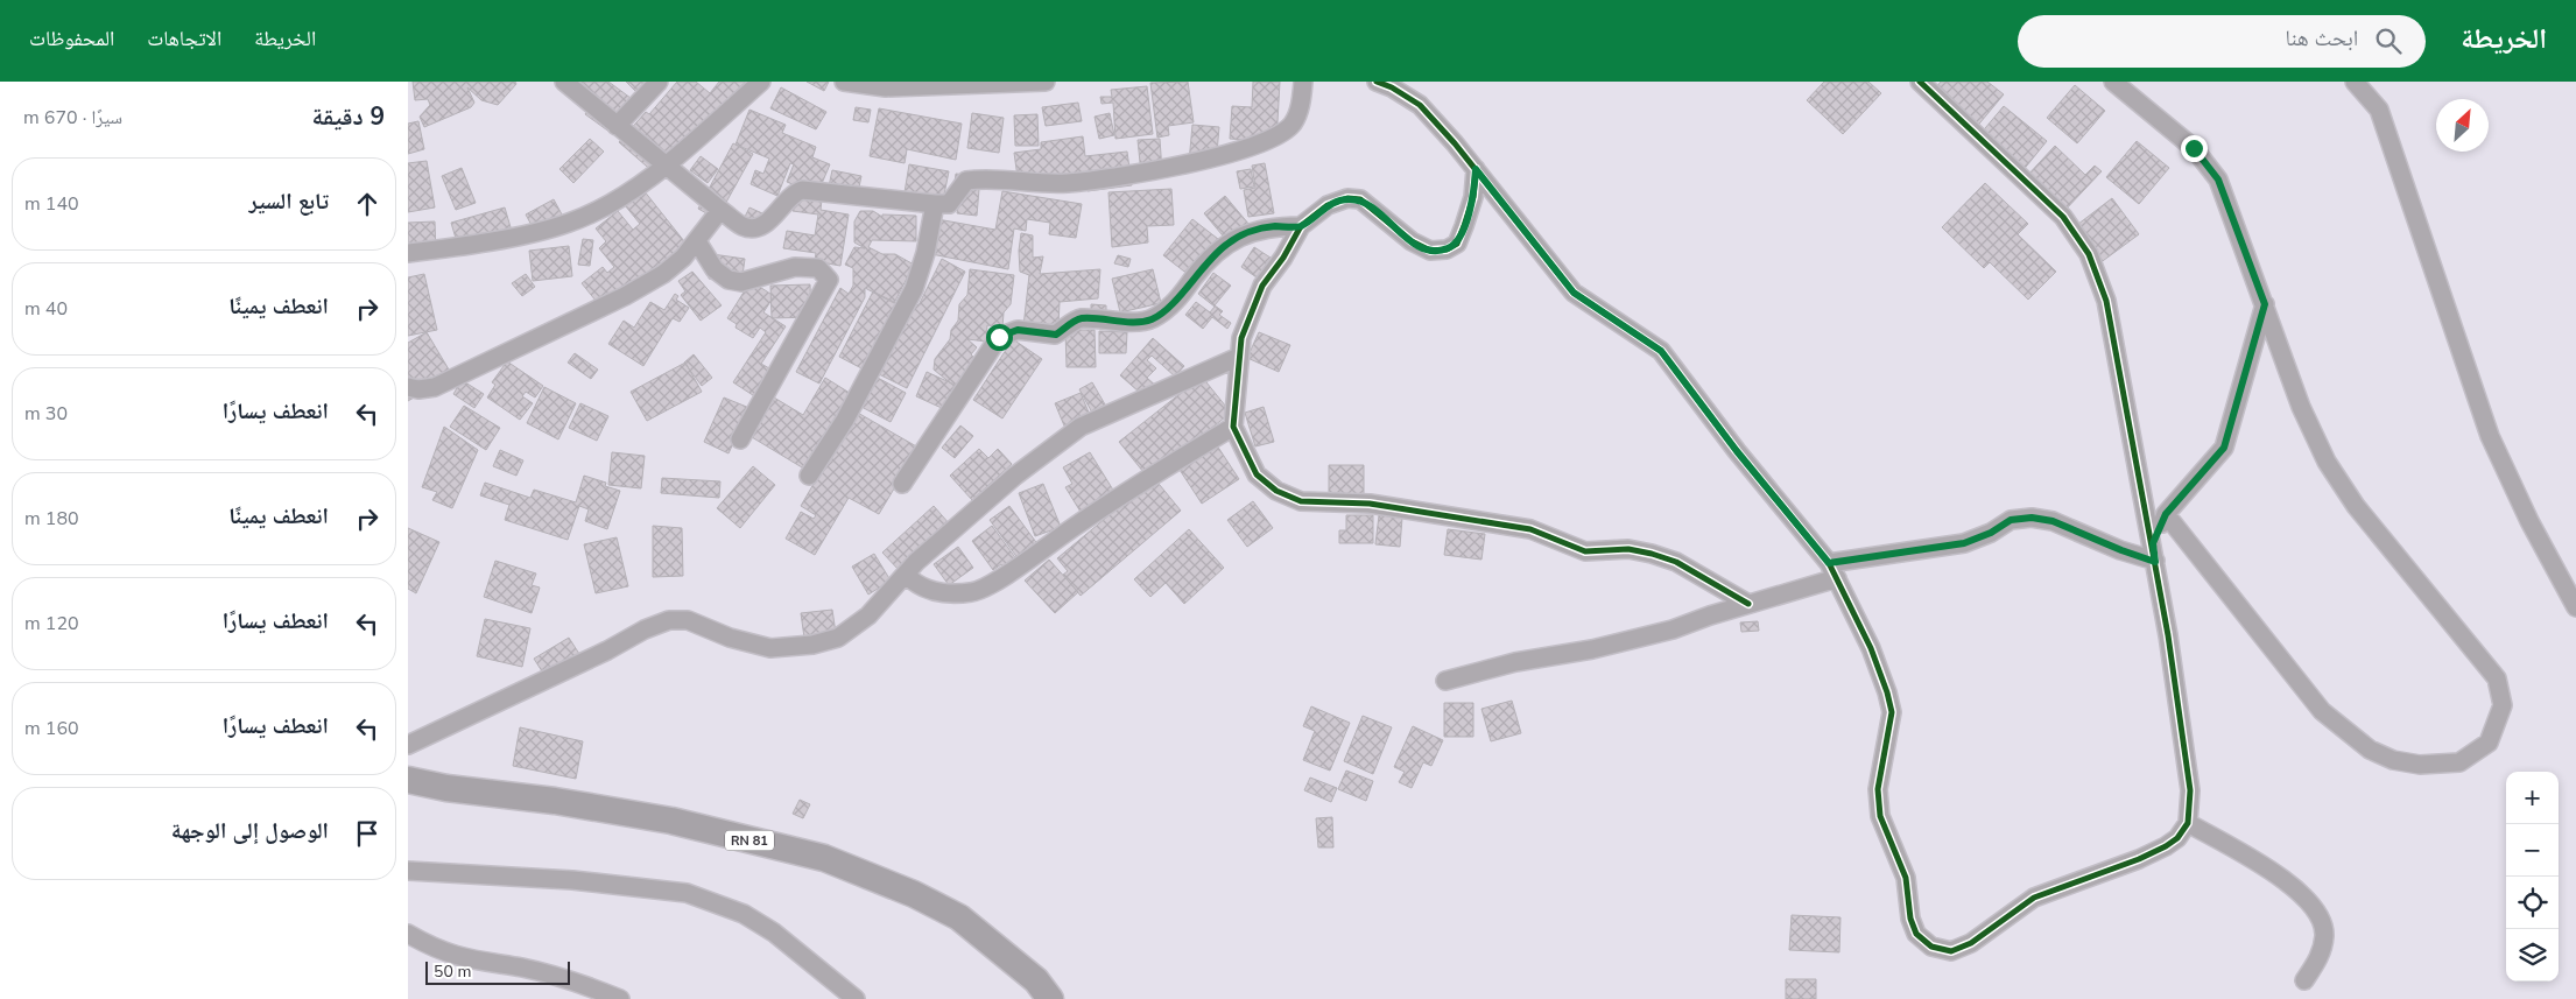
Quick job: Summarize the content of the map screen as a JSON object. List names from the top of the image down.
{
  "streets": {
    "main road": ["RN 81"]
  },
  "scale_bar": "50 m",
  "north": "top right",
  "page": {
    "header": "الخريطة",
    "search": "ابحث هنا",
    "nav": ["الخريطة", "الاتجاهات", "المحفوظات"],
    "heading": ["9 دقيقة", "سيرًا · 670 m"],
    "list": [
      ["تابع السير", "140 m"],
      ["انعطف يمينًا", "40 m"],
      ["انعطف يسارًا", "30 m"],
      ["انعطف يمينًا", "180 m"],
      ["انعطف يسارًا", "120 m"],
      ["انعطف يسارًا", "160 m"],
      "الوصول إلى الوجهة"
    ],
    "map_buttons": ["+", "−"],
    "scale": "50 m"
  }
}
